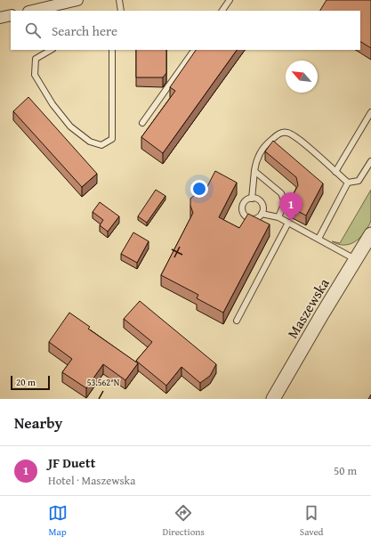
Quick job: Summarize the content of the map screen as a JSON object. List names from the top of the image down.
{
  "streets": {
    "street": ["Maszewska"]
  },
  "scale_bar": "20 m",
  "north": "top left",
  "page": {
    "search": "Search here",
    "pins": "1",
    "scale": "20 m",
    "heading": "Nearby",
    "list": [
      {
        "mark": "1",
        "name": "JF Duett",
        "note": "Hotel · Maszewska",
        "value": "50 m"
      }
    ],
    "nav": ["Map", "Directions", "Saved"]
  },
  "coordinates": ["53.562°N"]
}
